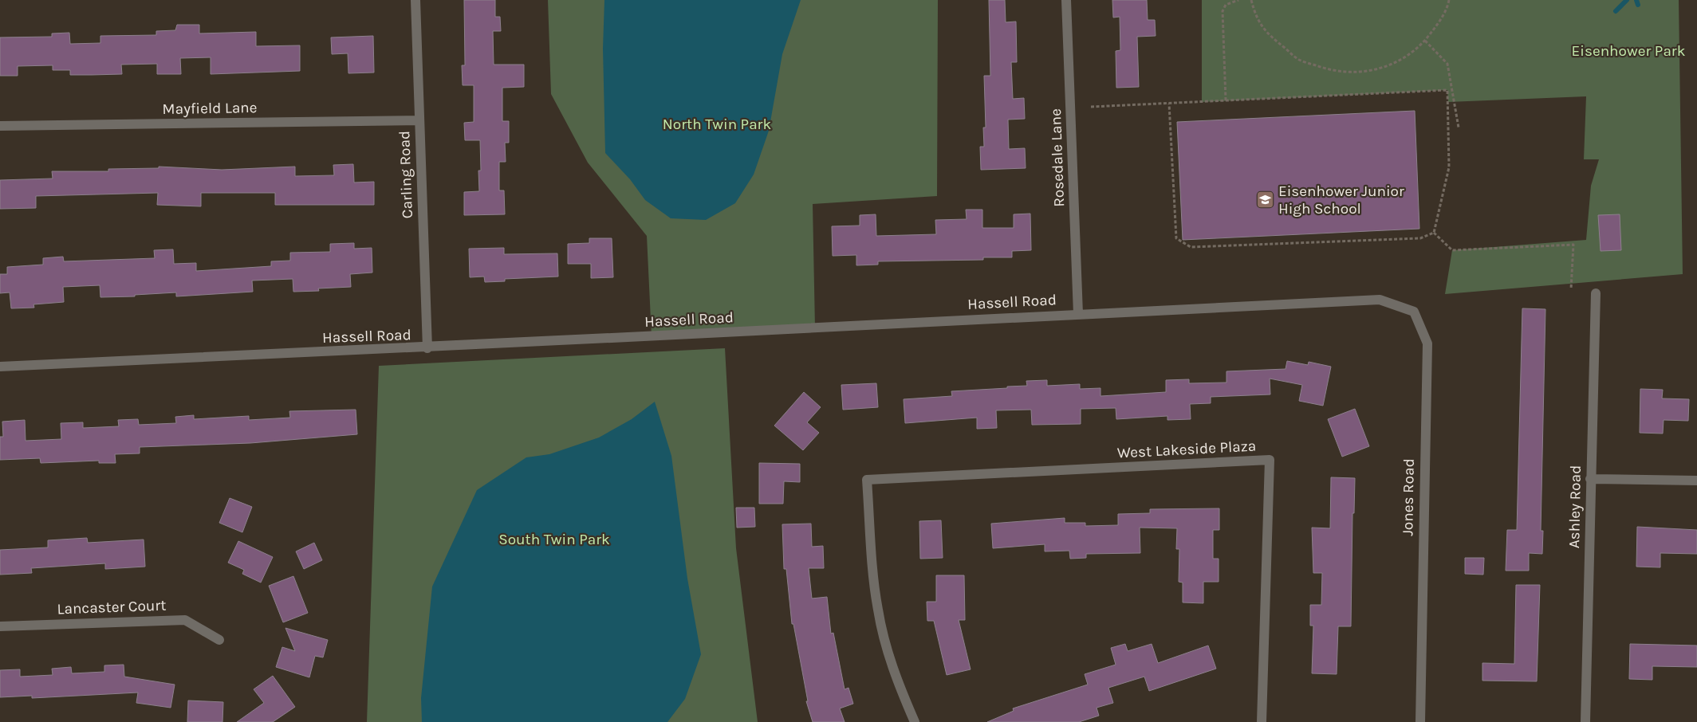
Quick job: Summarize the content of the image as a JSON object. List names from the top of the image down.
{
  "streets": {
    "street": [
      "Mayfield Lane",
      "Rosedale Lane",
      "Carling Road",
      "Hassell Road",
      "West Lakeside Plaza",
      "Jones Road",
      "Ashley Road",
      "Lancaster Court"
    ]
  },
  "crossings": [
    ["Mayfield Lane", "Carling Road"],
    ["Rosedale Lane", "Hassell Road"],
    ["Carling Road", "Hassell Road"],
    ["Hassell Road", "Jones Road"]
  ],
  "parks": ["Eisenhower Park", "North Twin Park", "South Twin Park"],
  "places": {
    "school or university": ["Eisenhower Junior High School"]
  }
}
